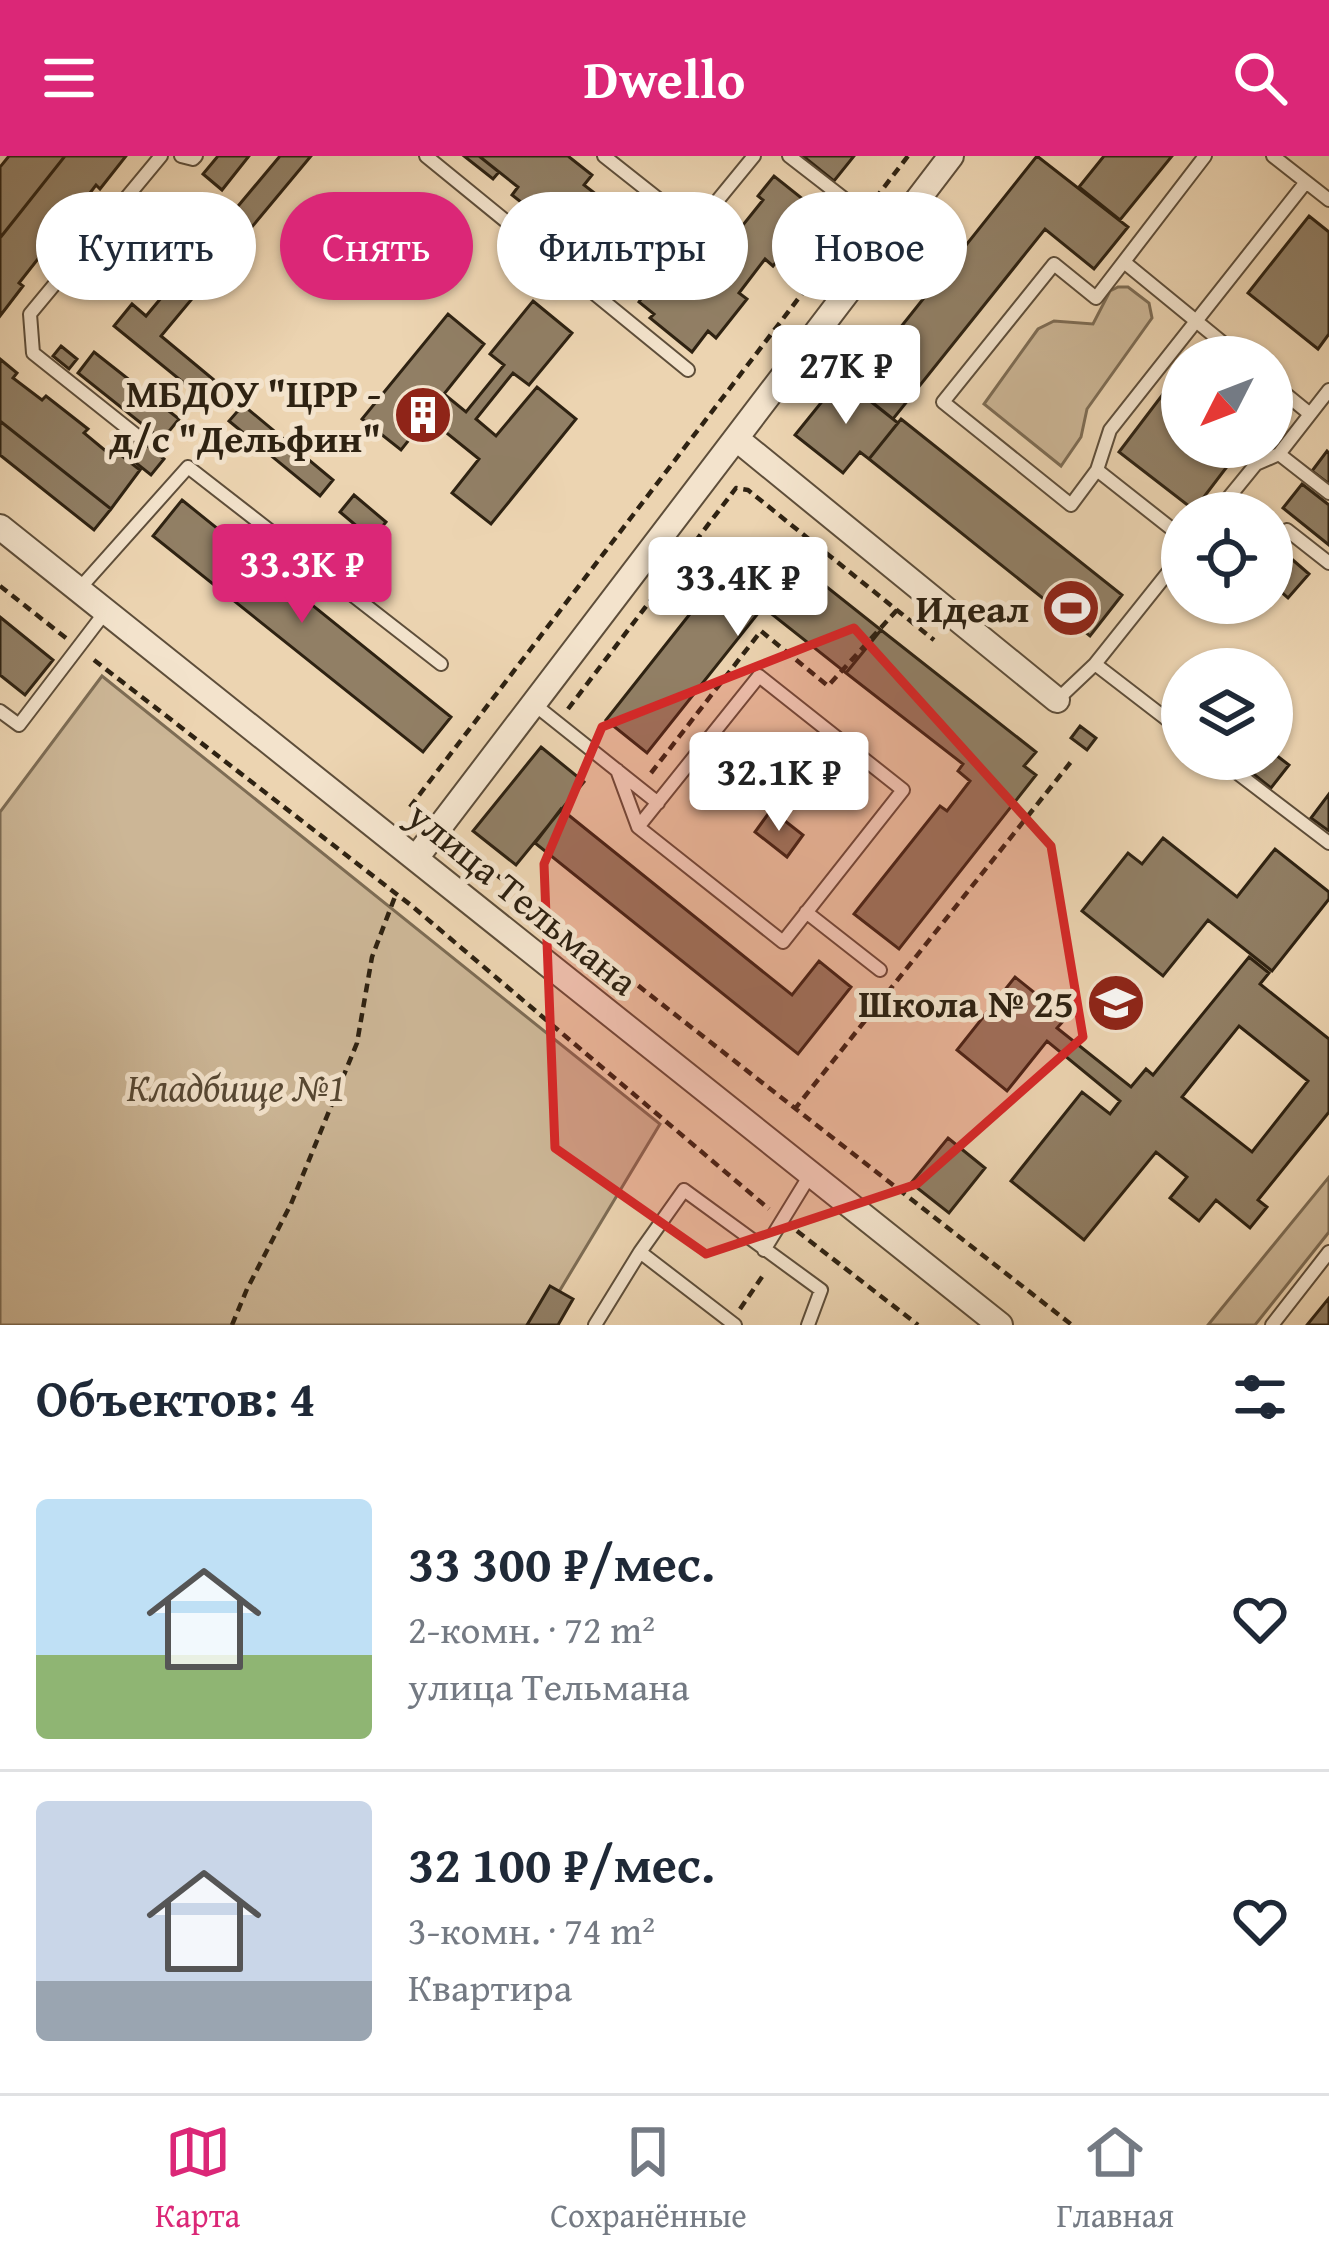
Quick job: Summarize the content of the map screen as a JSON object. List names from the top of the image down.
{
  "streets": {
    "street": ["улица Тельмана"]
  },
  "parks": ["Кладбище №1"],
  "places": {
    "building": ["МБДОУ \"ЦРР - д/с \"Дельфин\""],
    "sports": ["Идеал"],
    "school or university": ["Школа № 25"]
  },
  "north": "bottom left",
  "page": {
    "header": "Dwello",
    "chip": [
      "Купить",
      "Снять",
      "Фильтры",
      "Новое"
    ],
    "price": [
      "27K ₽",
      "33.3K ₽",
      "33.4K ₽",
      "32.1K ₽"
    ],
    "heading": "Объектов: 4",
    "list": [
      {
        "name": "33 300 ₽/мес.",
        "note": "2-комн. · 72 m² · улица Тельмана"
      },
      {
        "name": "32 100 ₽/мес.",
        "note": "3-комн. · 74 m² · Квартира"
      }
    ],
    "tabs": ["Карта", "Сохранённые", "Главная"]
  }
}
